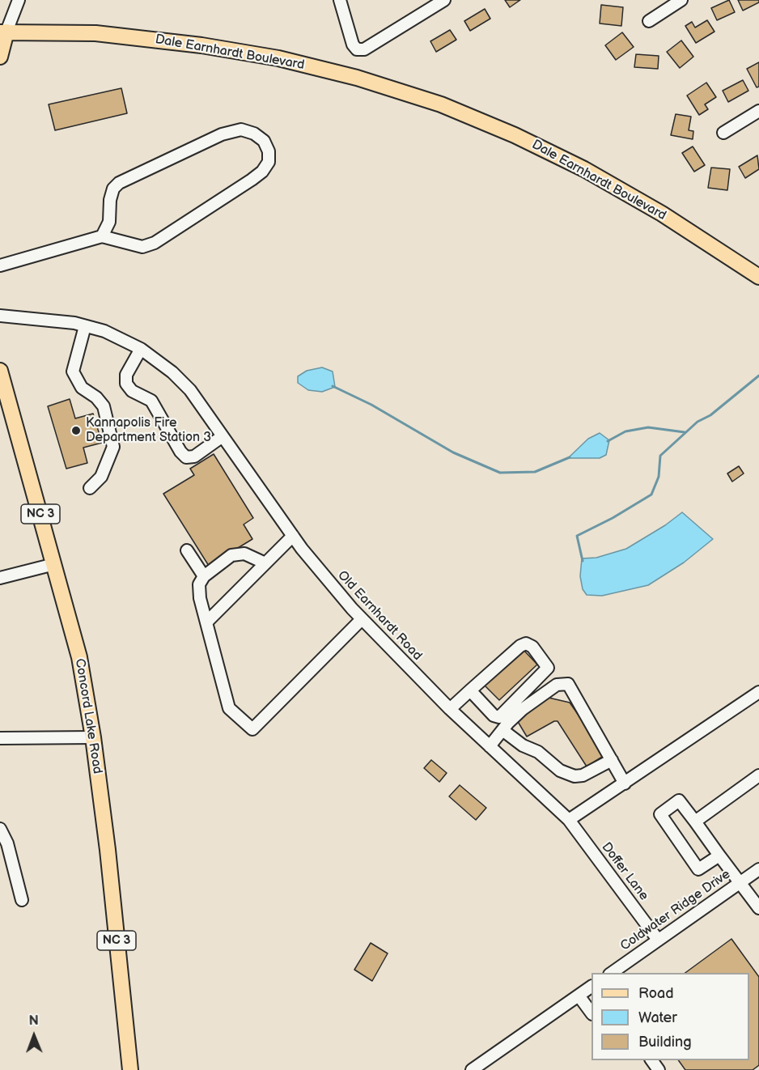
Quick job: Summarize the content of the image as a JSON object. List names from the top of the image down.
{
  "streets": {
    "main road": ["Dale Earnhardt Boulevard", "NC 3", "Concord Lake Road"],
    "street": ["Old Earnhardt Road", "Doffer Lane", "Coldwater Ridge Drive"]
  },
  "crossings": [
    ["Old Earnhardt Road", "Doffer Lane"],
    ["Doffer Lane", "Coldwater Ridge Drive"]
  ],
  "places": ["Kannapolis Fire Department Station 3"],
  "legend": ["Road", "Water", "Building"],
  "north": "top"
}
